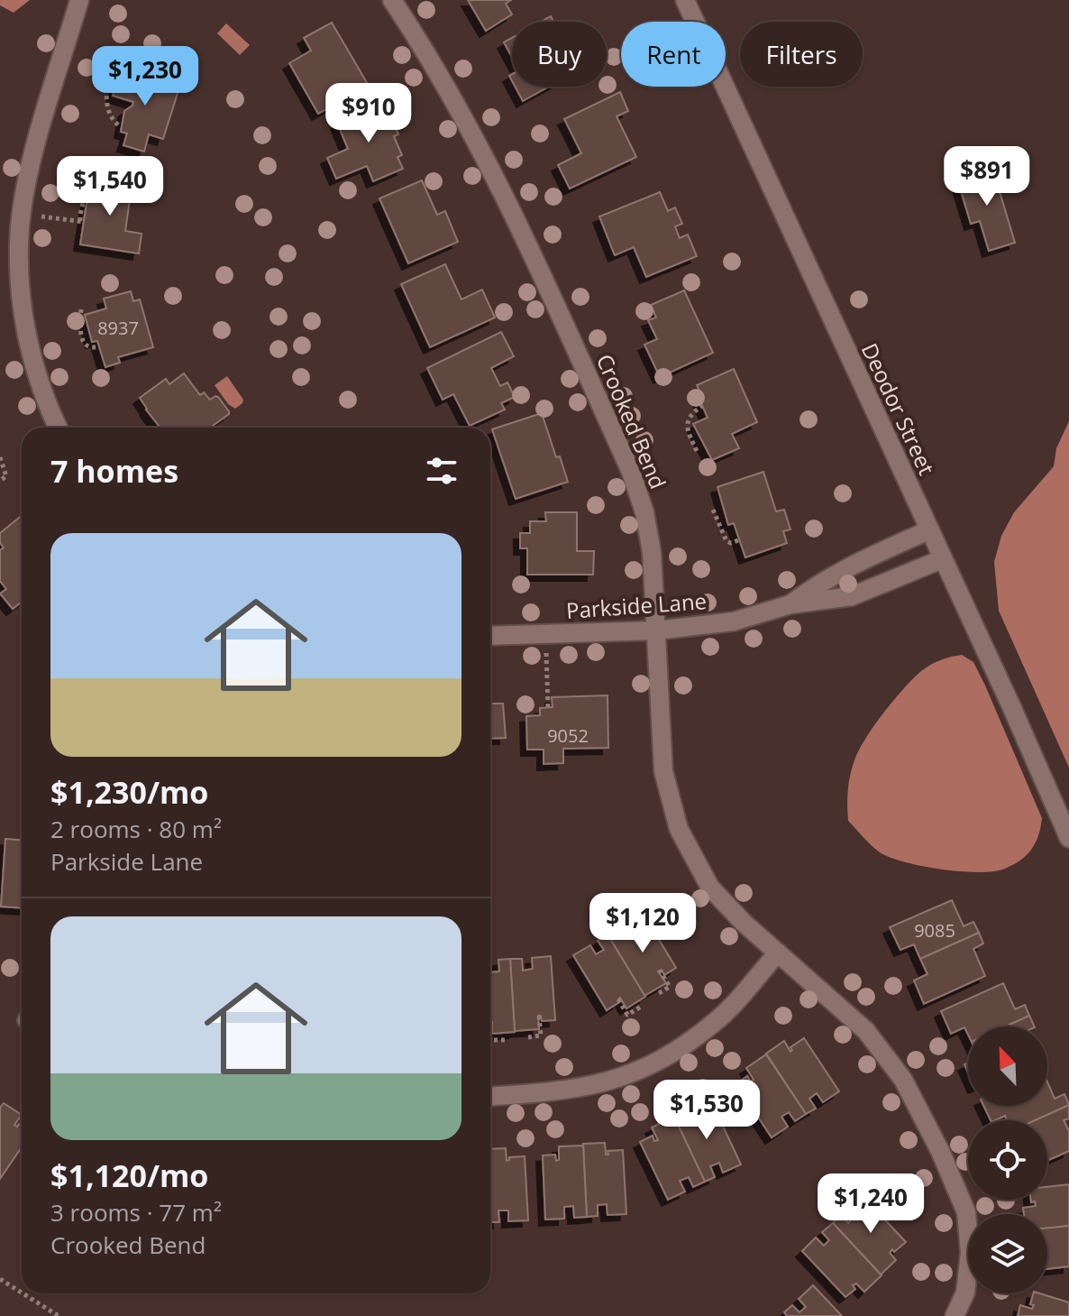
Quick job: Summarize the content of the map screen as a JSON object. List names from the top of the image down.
{
  "streets": {
    "street": ["Deodor Street", "Crooked Bend", "Parkside Lane"]
  },
  "crossings": [
    ["Deodor Street", "Parkside Lane"],
    ["Crooked Bend", "Parkside Lane"]
  ],
  "house_numbers": ["8937", "9052", "9085"],
  "north": "top left",
  "page": {
    "chip": ["Buy", "Rent", "Filters"],
    "price": [
      "$1,230",
      "$910",
      "$891",
      "$1,540",
      "$1,120",
      "$1,530",
      "$1,240"
    ],
    "heading": "7 homes",
    "list": [
      {
        "name": "$1,230/mo",
        "note": "2 rooms · 80 m² · Parkside Lane"
      },
      {
        "name": "$1,120/mo",
        "note": "3 rooms · 77 m² · Crooked Bend"
      }
    ]
  }
}
